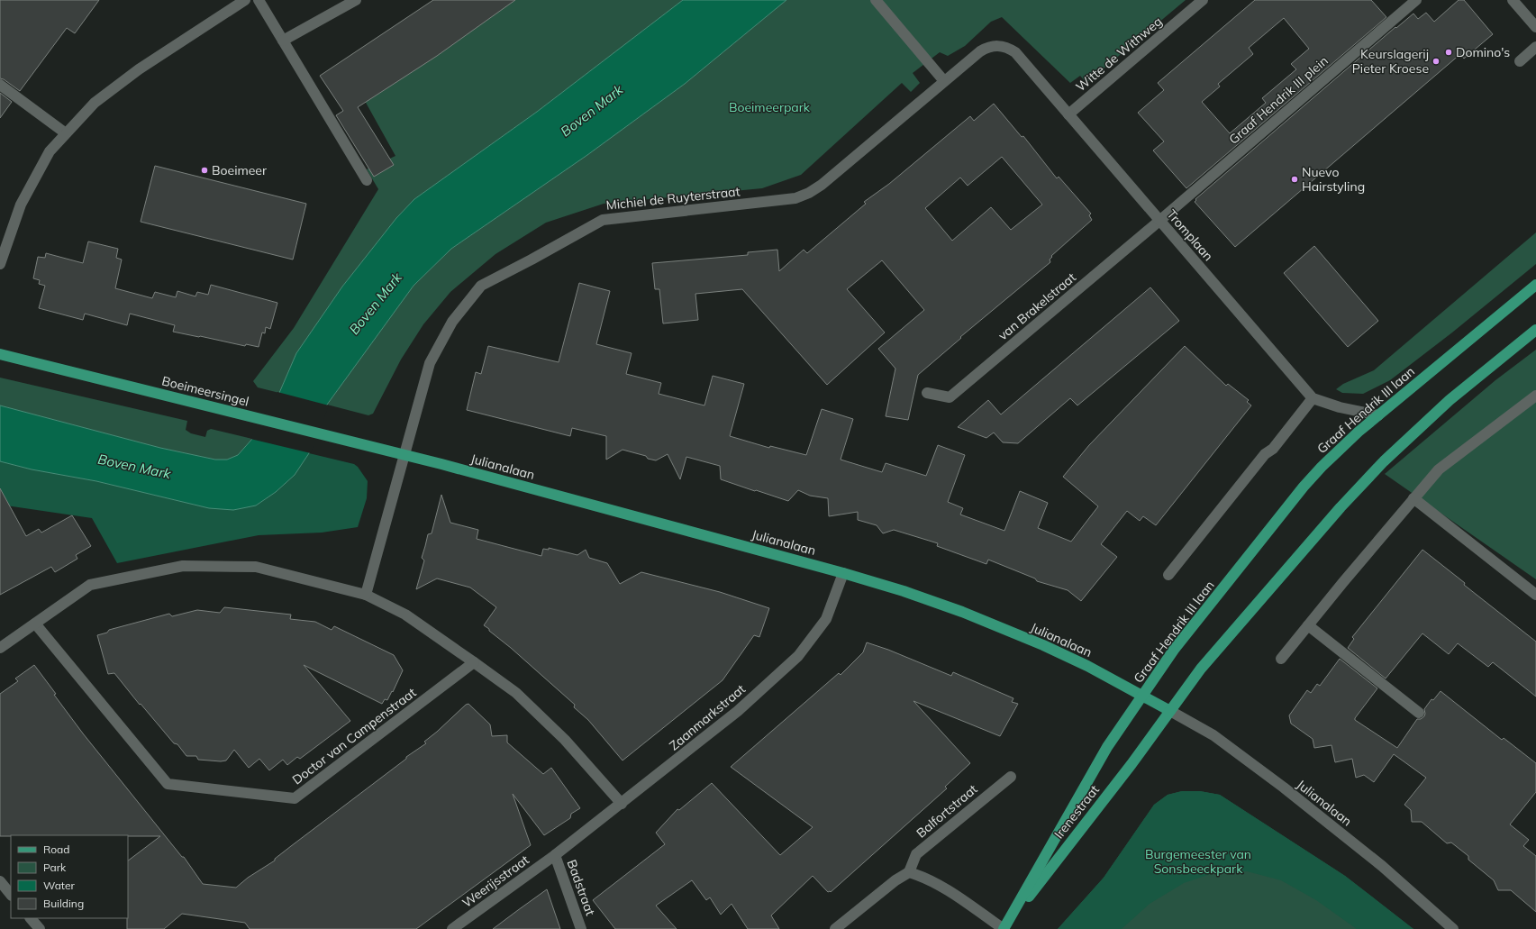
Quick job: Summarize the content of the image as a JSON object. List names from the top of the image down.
{
  "streets": {
    "main road": [
      "Boeimeersingel",
      "Graaf Hendrik III laan",
      "Julianalaan",
      "Irenestraat"
    ],
    "street": [
      "Witte de Withweg",
      "Graaf Hendrik III plein",
      "Michiel de Ruyterstraat",
      "Tromplaan",
      "van Brakelstraat",
      "Zaanmarkstraat",
      "Doctor van Campenstraat",
      "Balfortstraat",
      "Weerijsstraat",
      "Badstraat"
    ]
  },
  "crossings": [
    ["Witte de Withweg", "Tromplaan"],
    ["Graaf Hendrik III plein", "Tromplaan"],
    ["Graaf Hendrik III plein", "van Brakelstraat"],
    ["Michiel de Ruyterstraat", "Tromplaan"],
    ["Michiel de Ruyterstraat", "Boeimeersingel"],
    ["Michiel de Ruyterstraat", "Julianalaan"],
    ["Tromplaan", "van Brakelstraat"],
    ["Boeimeersingel", "Julianalaan"],
    ["Graaf Hendrik III laan", "Julianalaan"],
    ["Graaf Hendrik III laan", "Irenestraat"],
    ["Julianalaan", "Zaanmarkstraat"],
    ["Julianalaan", "Irenestraat"],
    ["Zaanmarkstraat", "Weerijsstraat"],
    ["Zaanmarkstraat", "Badstraat"],
    ["Weerijsstraat", "Badstraat"]
  ],
  "water": ["Boven Mark"],
  "parks": ["Boeimeerpark", "Burgemeester van Sonsbeeckpark"],
  "places": [
    "Domino's",
    "Keurslagerij Pieter Kroese",
    "Boeimeer",
    "Nuevo Hairstyling"
  ],
  "legend": [
    "Road",
    "Park",
    "Water",
    "Building"
  ]
}
